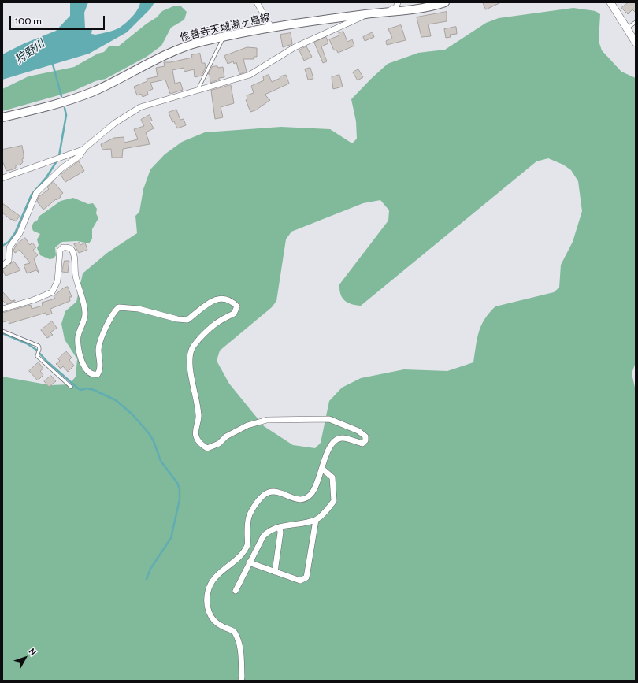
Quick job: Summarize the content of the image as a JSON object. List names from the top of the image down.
{
  "streets": {
    "main road": ["修善寺天城湯ヶ島線"]
  },
  "water": ["狩野川"],
  "scale_bar": "100 m",
  "north": "top right"
}
